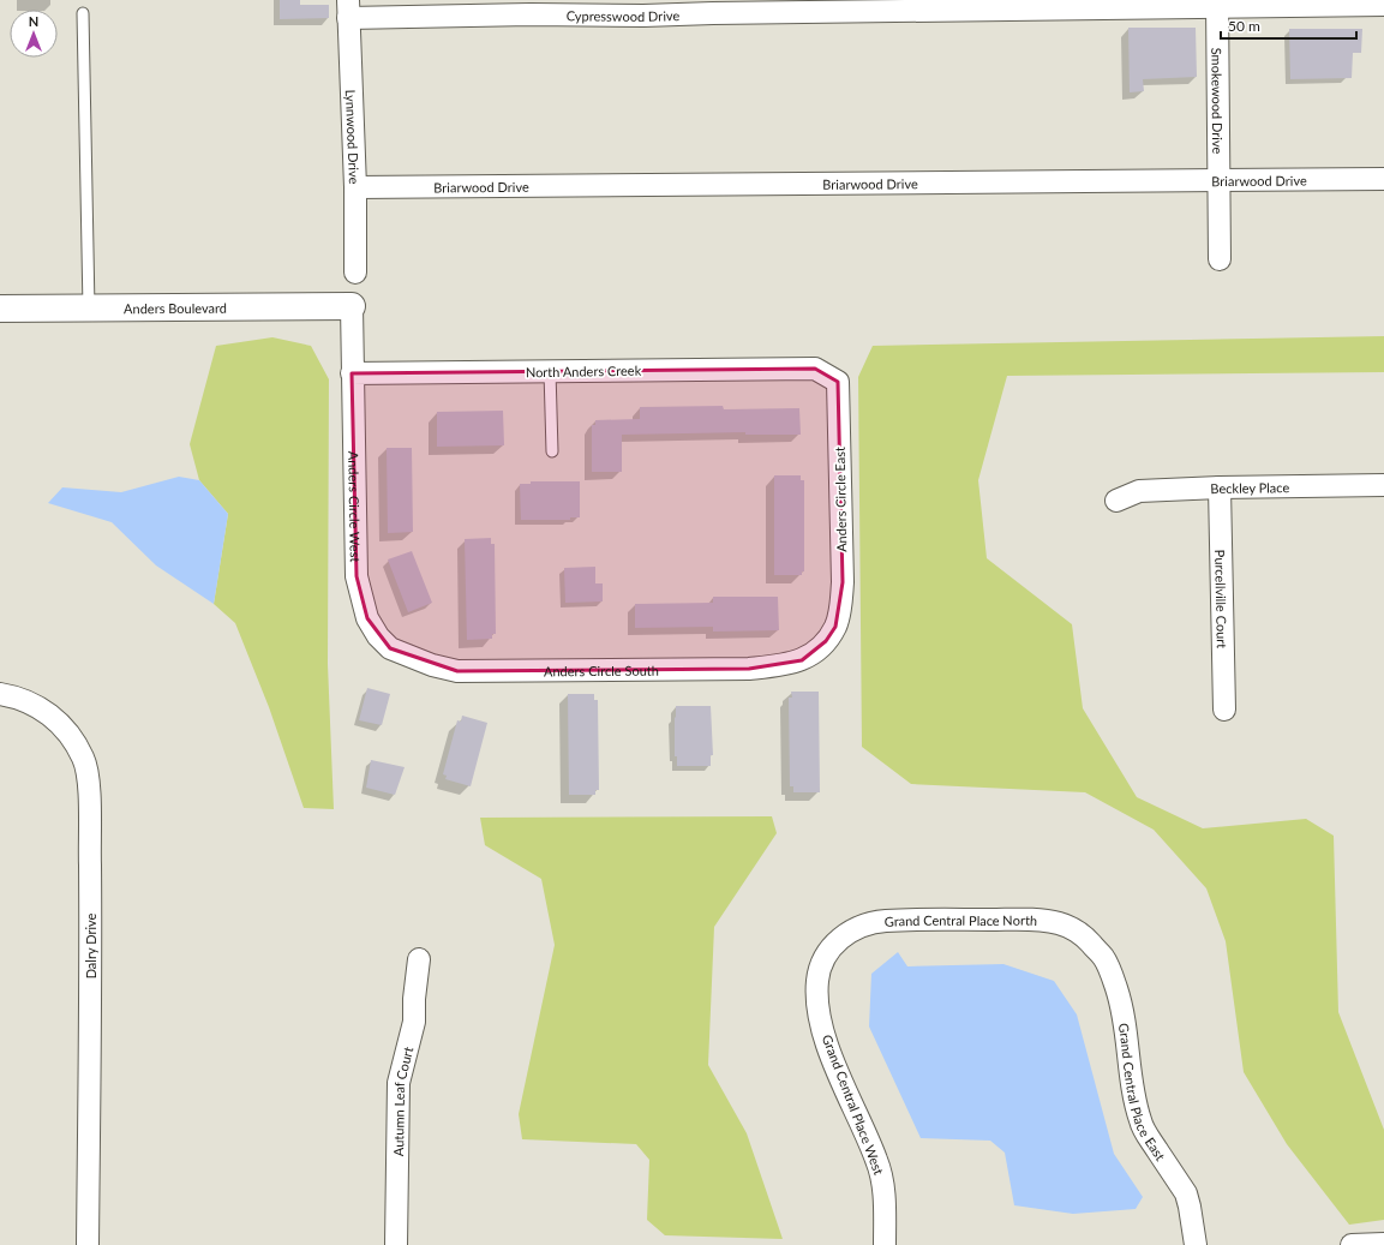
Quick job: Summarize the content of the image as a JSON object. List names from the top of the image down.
{
  "streets": {
    "street": [
      "Cypresswood Drive",
      "Smokewood Drive",
      "Lynnwood Drive",
      "Briarwood Drive",
      "Anders Boulevard",
      "North Anders Creek",
      "Beckley Place",
      "Anders Circle East",
      "Anders Circle West",
      "Purcellville Court",
      "Anders Circle South",
      "Grand Central Place North",
      "Dalry Drive",
      "Grand Central Place East",
      "Autumn Leaf Court",
      "Grand Central Place West"
    ]
  },
  "crossings": [
    ["Cypresswood Drive", "Smokewood Drive"],
    ["Cypresswood Drive", "Lynnwood Drive"],
    ["Smokewood Drive", "Briarwood Drive"],
    ["Lynnwood Drive", "Briarwood Drive"],
    ["Anders Boulevard", "Anders Circle West"],
    ["North Anders Creek", "Anders Circle East"],
    ["North Anders Creek", "Anders Circle West"],
    ["Beckley Place", "Purcellville Court"],
    ["Anders Circle East", "Anders Circle South"],
    ["Anders Circle West", "Anders Circle South"],
    ["Grand Central Place North", "Grand Central Place East"],
    ["Grand Central Place North", "Grand Central Place West"]
  ],
  "scale_bar": "50 m",
  "north": "top"
}
